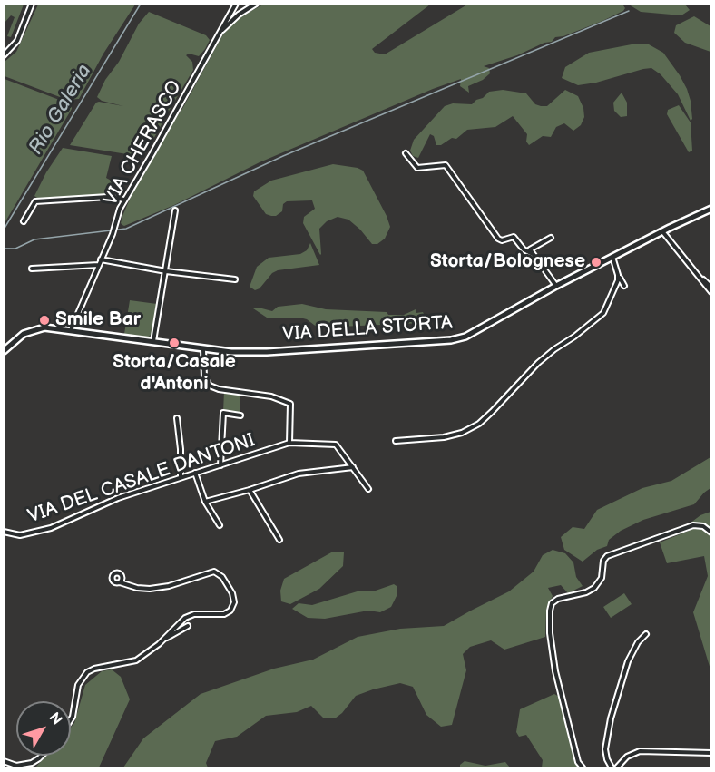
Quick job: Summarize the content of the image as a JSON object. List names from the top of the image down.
{
  "streets": {
    "main road": ["VIA DELLA STORTA"],
    "street": ["VIA CHERASCO", "VIA DEL CASALE DANTONI"]
  },
  "crossings": [
    ["VIA CHERASCO", "VIA DELLA STORTA"]
  ],
  "water": ["Rio Galeria"],
  "places": ["Storta/Bolognese", "Smile Bar", "Storta/Casale d'Antoni"],
  "north": "top right"
}
